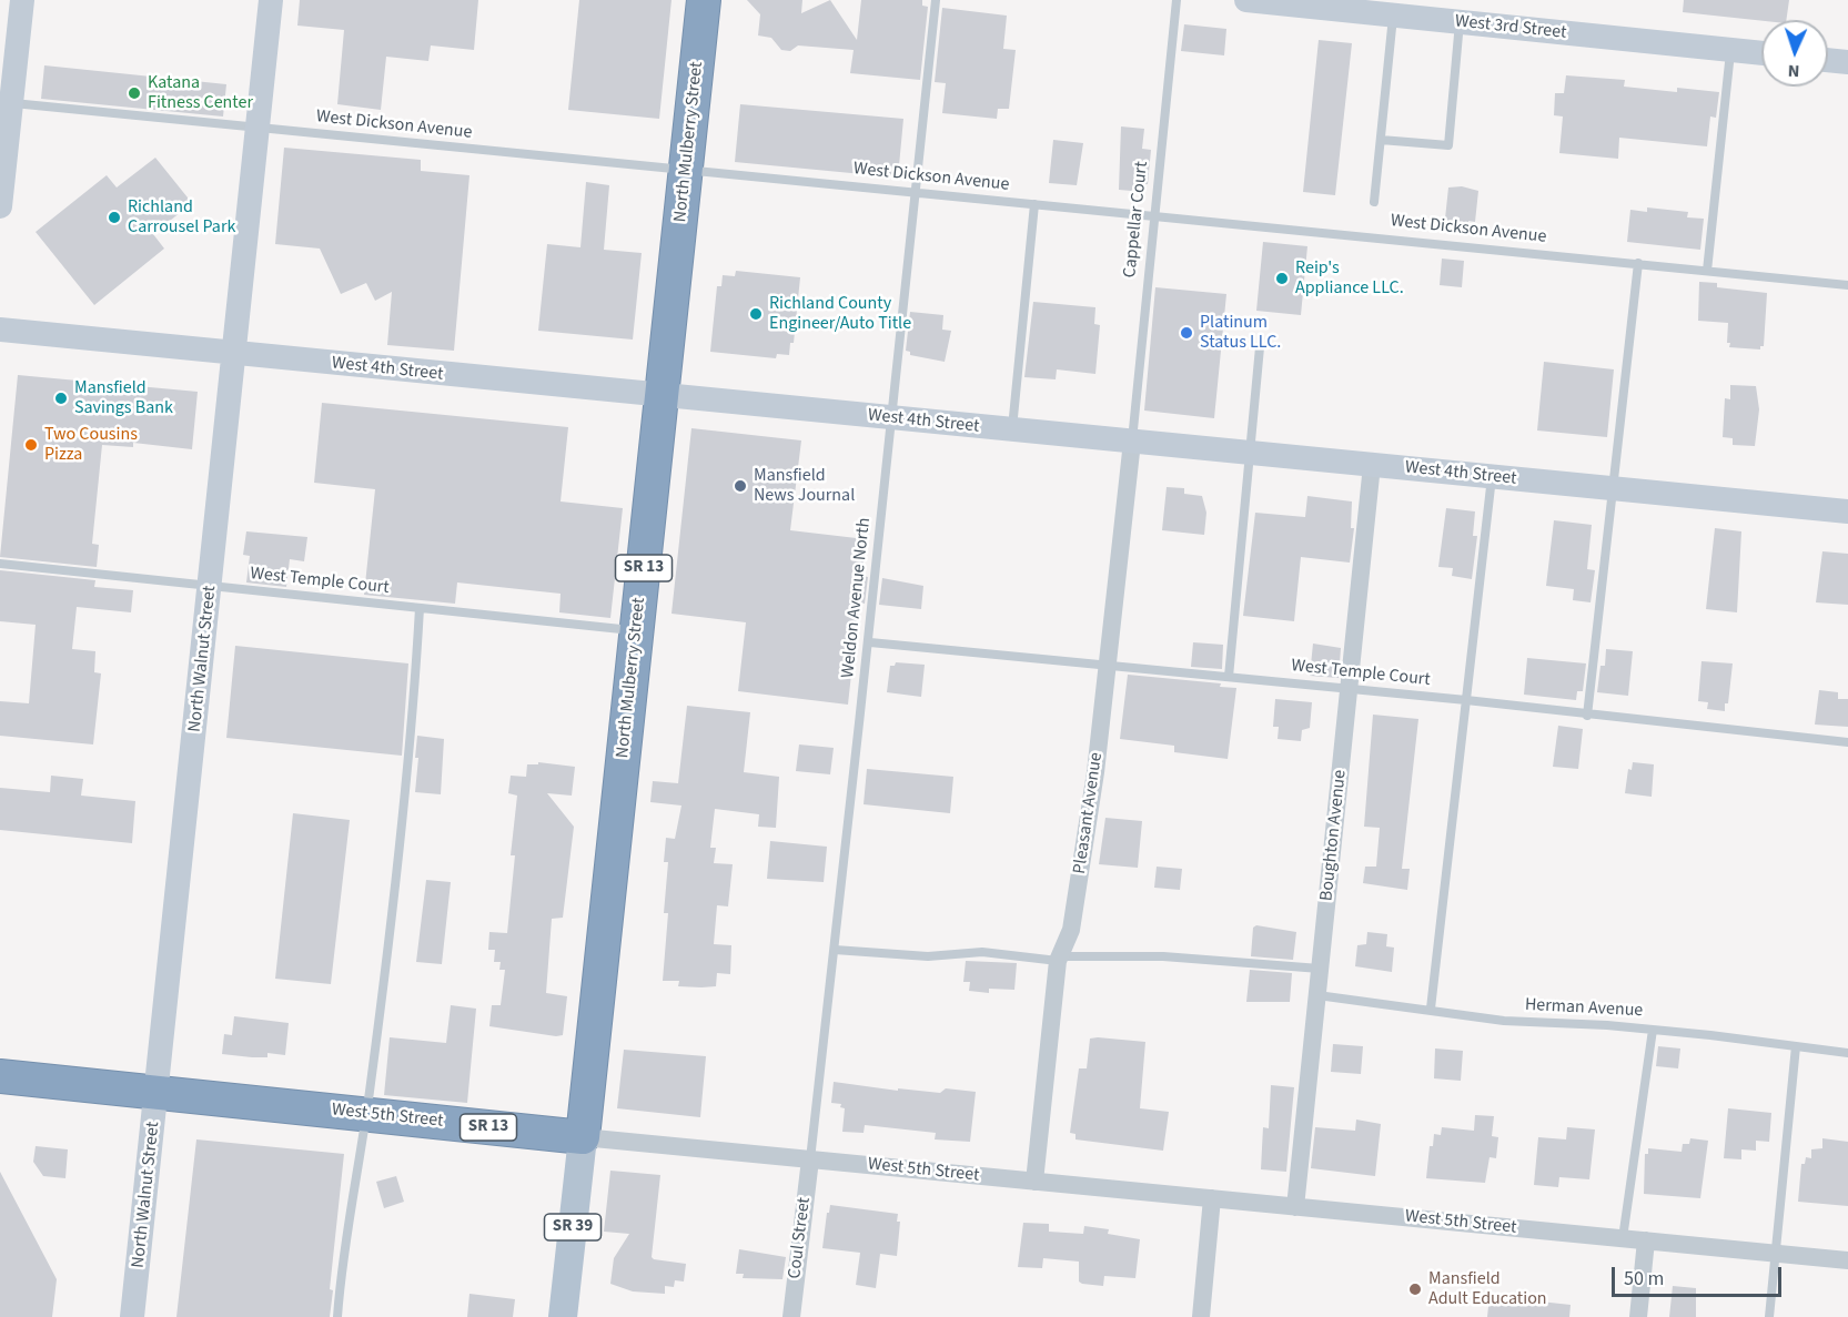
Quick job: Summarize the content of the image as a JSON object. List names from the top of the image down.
{
  "streets": {
    "highway": ["North Mulberry Street", "SR 13", "West 5th Street"],
    "main road": [
      "West 3rd Street",
      "West 4th Street",
      "North Walnut Street",
      "SR 39"
    ],
    "street": ["Pleasant Avenue", "Boughton Avenue", "Coul Street"],
    "lane": [
      "West Dickson Avenue",
      "Cappellar Court",
      "West Temple Court",
      "Weldon Avenue North",
      "Herman Avenue"
    ]
  },
  "crossings": [
    ["West Dickson Avenue", "North Mulberry Street"],
    ["West Dickson Avenue", "Cappellar Court"],
    ["West Dickson Avenue", "Weldon Avenue North"],
    ["West Dickson Avenue", "North Walnut Street"],
    ["North Mulberry Street", "West 4th Street"],
    ["North Mulberry Street", "West Temple Court"],
    ["North Mulberry Street", "West 5th Street"],
    ["Cappellar Court", "West 4th Street"],
    ["Cappellar Court", "Pleasant Avenue"],
    ["West 4th Street", "Weldon Avenue North"],
    ["West 4th Street", "North Walnut Street"],
    ["West 4th Street", "Pleasant Avenue"],
    ["West 4th Street", "Boughton Avenue"],
    ["West Temple Court", "Weldon Avenue North"],
    ["West Temple Court", "North Walnut Street"],
    ["West Temple Court", "Pleasant Avenue"],
    ["West Temple Court", "Boughton Avenue"],
    ["Weldon Avenue North", "West 5th Street"],
    ["Weldon Avenue North", "Coul Street"],
    ["North Walnut Street", "West 5th Street"],
    ["Pleasant Avenue", "West 5th Street"],
    ["Boughton Avenue", "Herman Avenue"],
    ["Boughton Avenue", "West 5th Street"],
    ["West 5th Street", "Coul Street"]
  ],
  "places": [
    "Katana Fitness Center",
    "Richland Carrousel Park",
    "Reip's Appliance LLC.",
    "Richland County Engineer/Auto Title",
    "Platinum Status LLC.",
    "Mansfield Savings Bank",
    "Two Cousins Pizza",
    "Mansfield News Journal",
    "Mansfield Adult Education"
  ],
  "scale_bar": "50 m",
  "north": "bottom"
}
